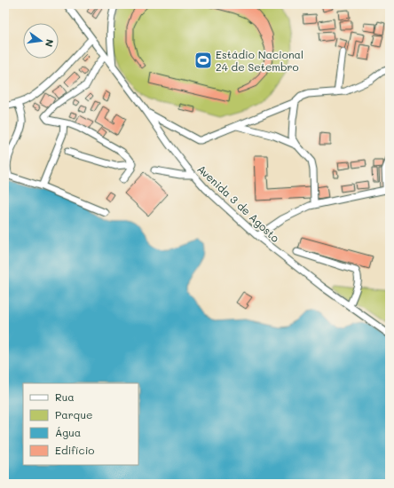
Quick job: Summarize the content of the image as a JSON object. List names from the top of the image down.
{
  "streets": {
    "street": ["Avenida 3 de Agosto"]
  },
  "places": {
    "sports": ["Estádio Nacional 24 de Setembro"]
  },
  "legend": [
    "Rua",
    "Parque",
    "Água",
    "Edifício"
  ],
  "north": "right"
}
